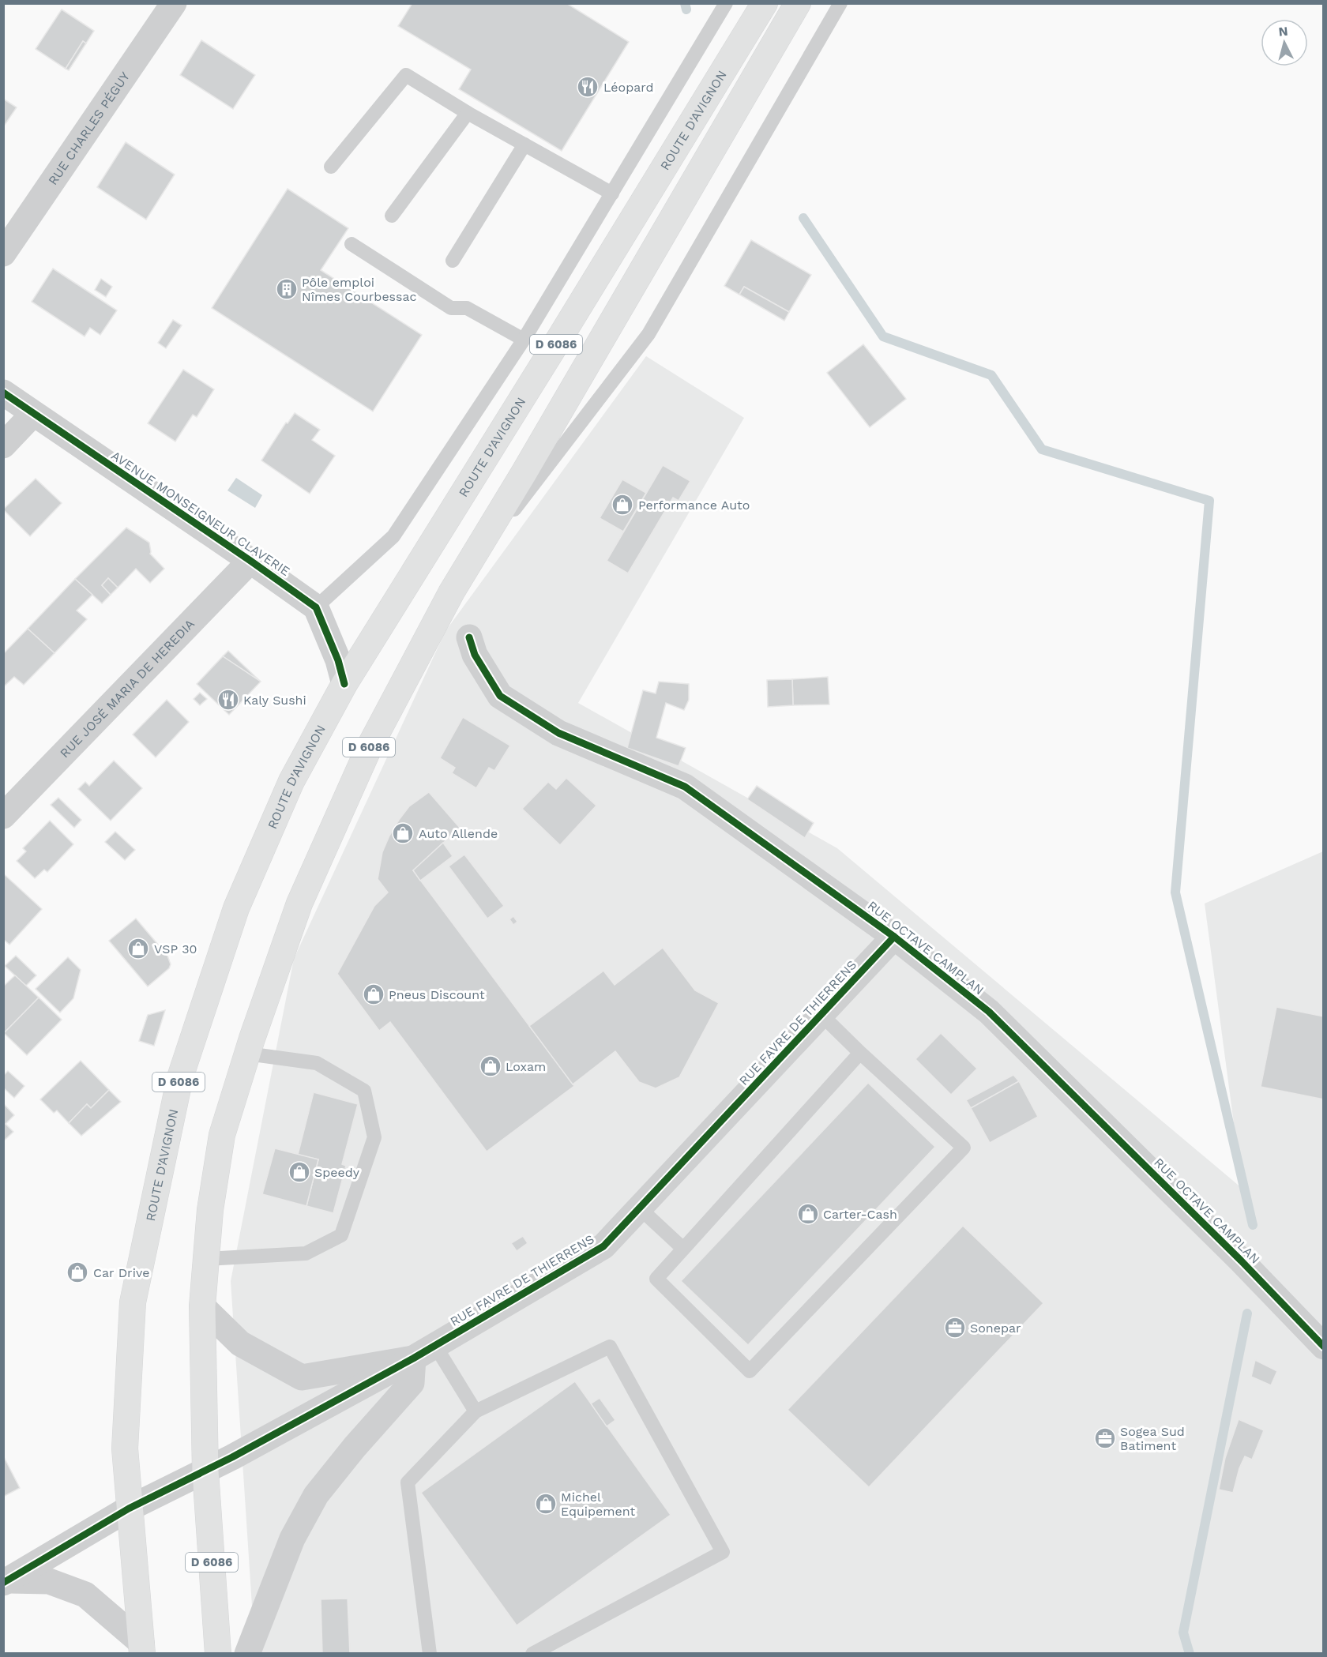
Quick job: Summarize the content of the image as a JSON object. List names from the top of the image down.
{
  "streets": {
    "main road": ["ROUTE D'AVIGNON", "D 6086"],
    "street": [
      "RUE CHARLES PÉGUY",
      "AVENUE MONSEIGNEUR CLAVERIE",
      "RUE JOSÉ MARIA DE HEREDIA",
      "RUE OCTAVE CAMPLAN",
      "RUE FAVRE DE THIERRENS"
    ]
  },
  "crossings": [
    ["ROUTE D'AVIGNON", "RUE FAVRE DE THIERRENS"],
    ["D 6086", "RUE FAVRE DE THIERRENS"],
    ["AVENUE MONSEIGNEUR CLAVERIE", "RUE JOSÉ MARIA DE HEREDIA"],
    ["RUE OCTAVE CAMPLAN", "RUE FAVRE DE THIERRENS"]
  ],
  "places": {
    "restaurant": ["Léopard", "Kaly Sushi"],
    "building": ["Pôle emploi Nîmes Courbessac"],
    "shop": [
      "Performance Auto",
      "Auto Allende",
      "VSP 30",
      "Pneus Discount",
      "Loxam",
      "Speedy",
      "Carter-Cash",
      "Car Drive",
      "Michel Equipement"
    ],
    "office": ["Sonepar", "Sogea Sud Batiment"]
  },
  "north": "top"
}
